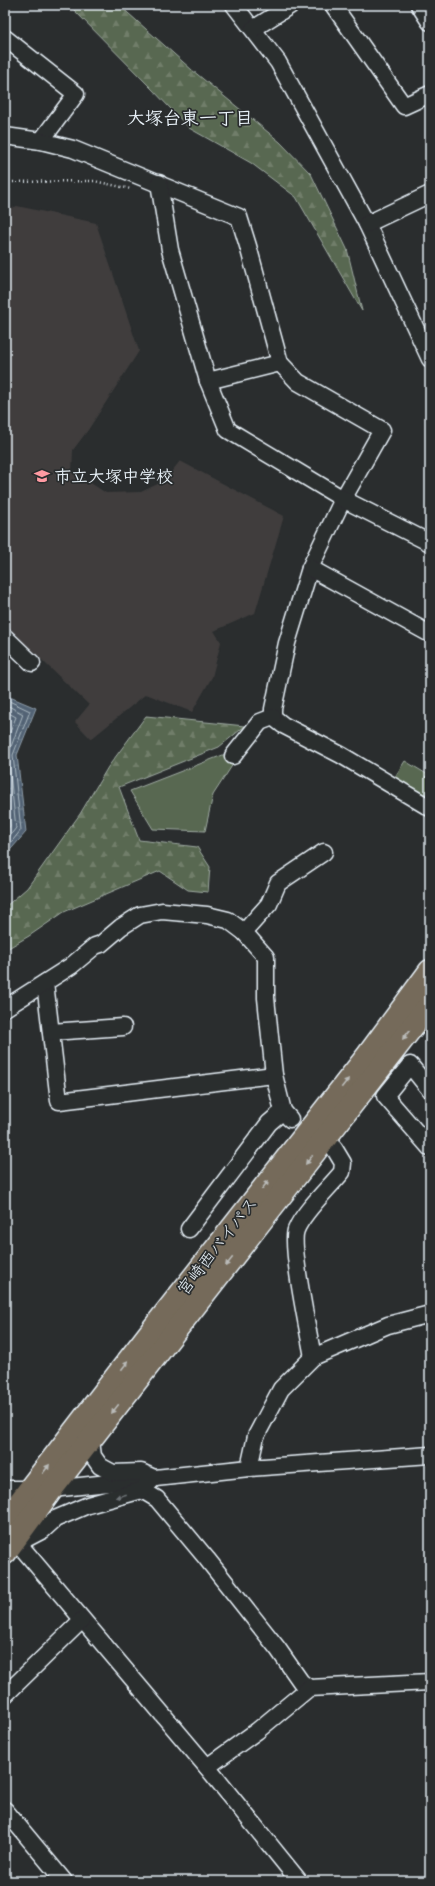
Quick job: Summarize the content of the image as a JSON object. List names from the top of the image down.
{
  "streets": {
    "highway": ["宮崎西バイパス"]
  },
  "districts": ["大塚台東一丁目"],
  "places": {
    "school or university": ["市立大塚中学校"]
  }
}
